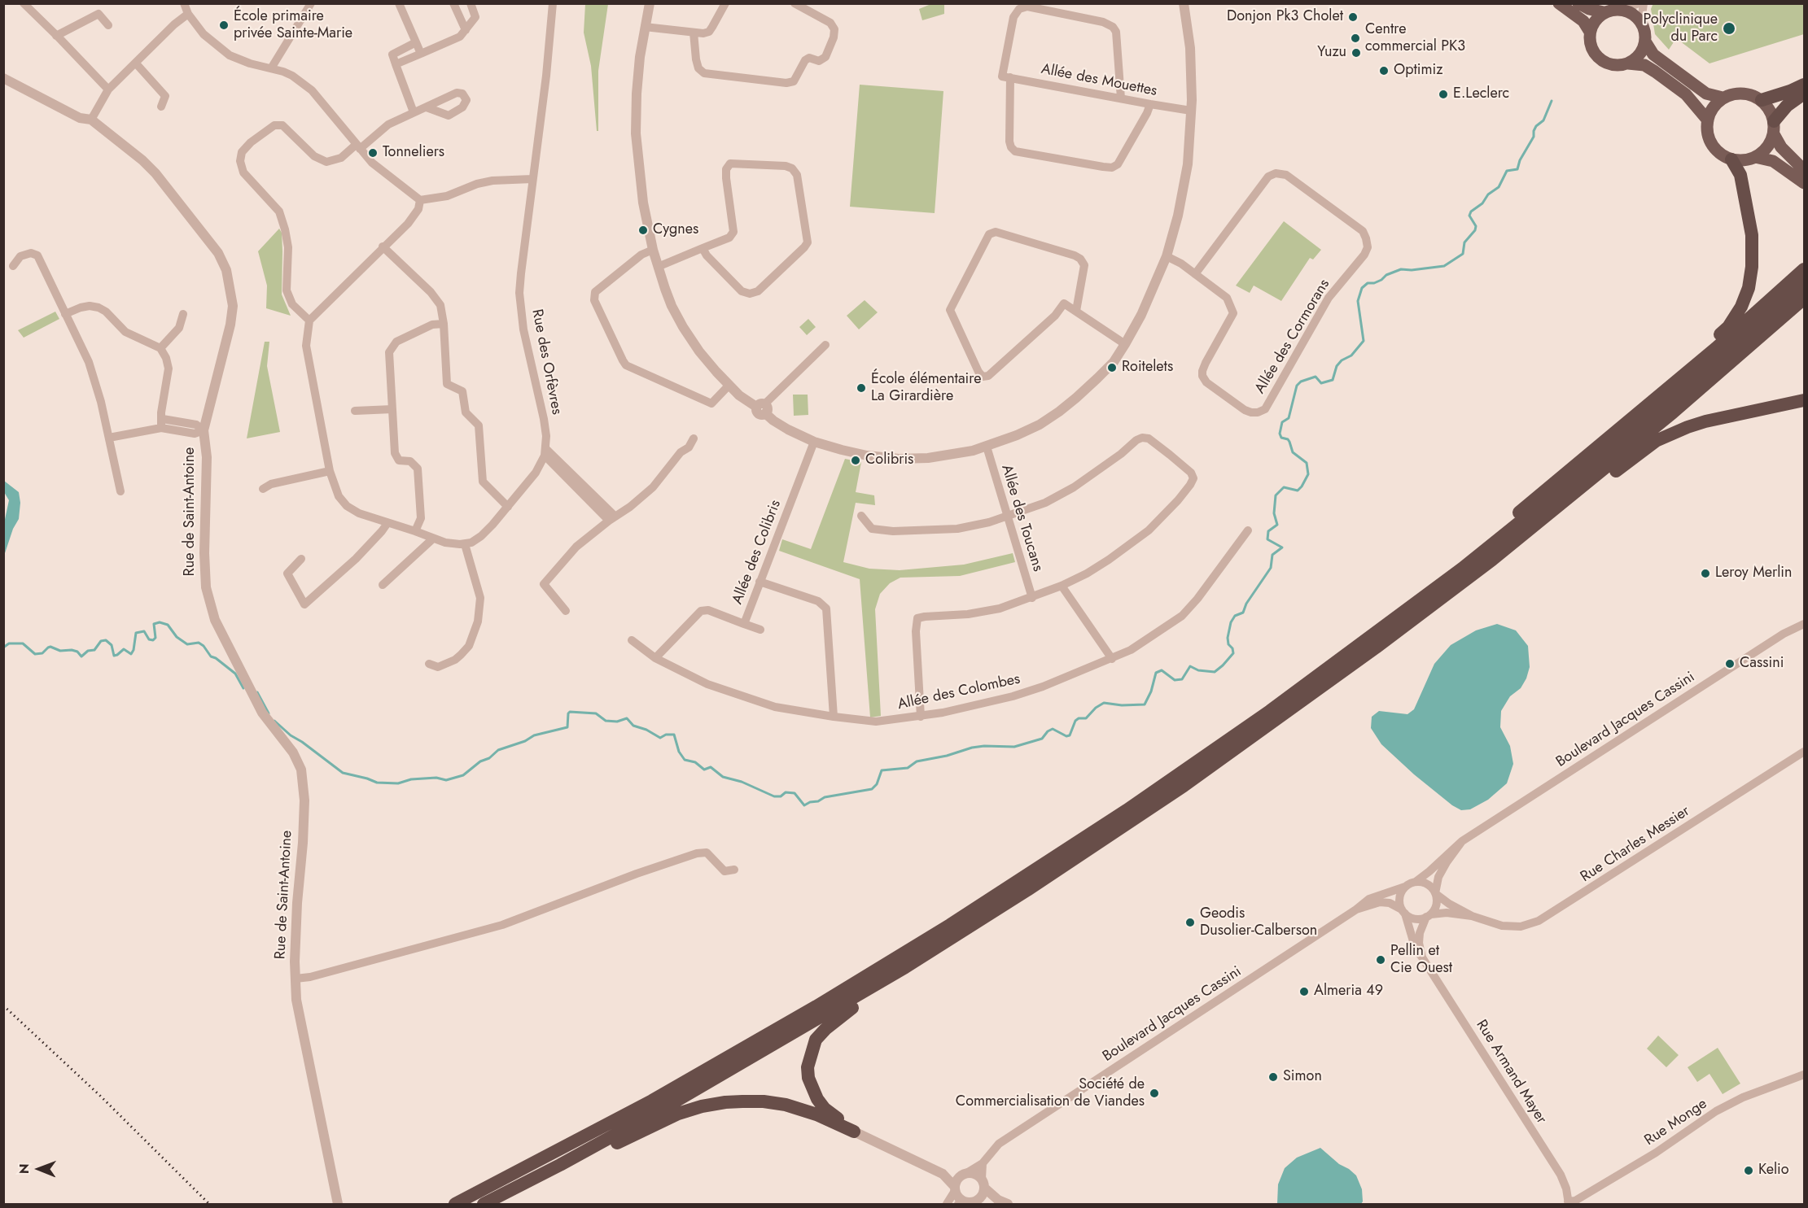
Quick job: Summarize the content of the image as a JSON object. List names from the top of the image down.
{
  "streets": {
    "street": [
      "Allée des Mouettes",
      "Allée des Cormorans",
      "Rue des Orfèvres",
      "Rue de Saint-Antoine",
      "Allée des Toucans",
      "Allée des Colibris",
      "Allée des Colombes",
      "Boulevard Jacques Cassini",
      "Rue Charles Messier",
      "Rue Armand Mayer",
      "Rue Monge"
    ]
  },
  "crossings": [
    ["Allée des Colibris", "Allée des Colombes"],
    ["Boulevard Jacques Cassini", "Rue Charles Messier"],
    ["Boulevard Jacques Cassini", "Rue Armand Mayer"],
    ["Rue Charles Messier", "Rue Armand Mayer"],
    ["Rue Armand Mayer", "Rue Monge"]
  ],
  "places": [
    "Donjon Pk3 Cholet",
    "École primaire privée Sainte-Marie",
    "Polyclinique du Parc",
    "Centre commercial PK3",
    "Yuzu",
    "Optimiz",
    "E.Leclerc",
    "Tonneliers",
    "Cygnes",
    "Roitelets",
    "École élémentaire La Girardière",
    "Colibris",
    "Leroy Merlin",
    "Cassini",
    "Geodis Dusolier-Calberson",
    "Pellin et Cie Ouest",
    "Almeria 49",
    "Simon",
    "Société de Commercialisation de Viandes",
    "Kelio"
  ],
  "north": "left"
}
